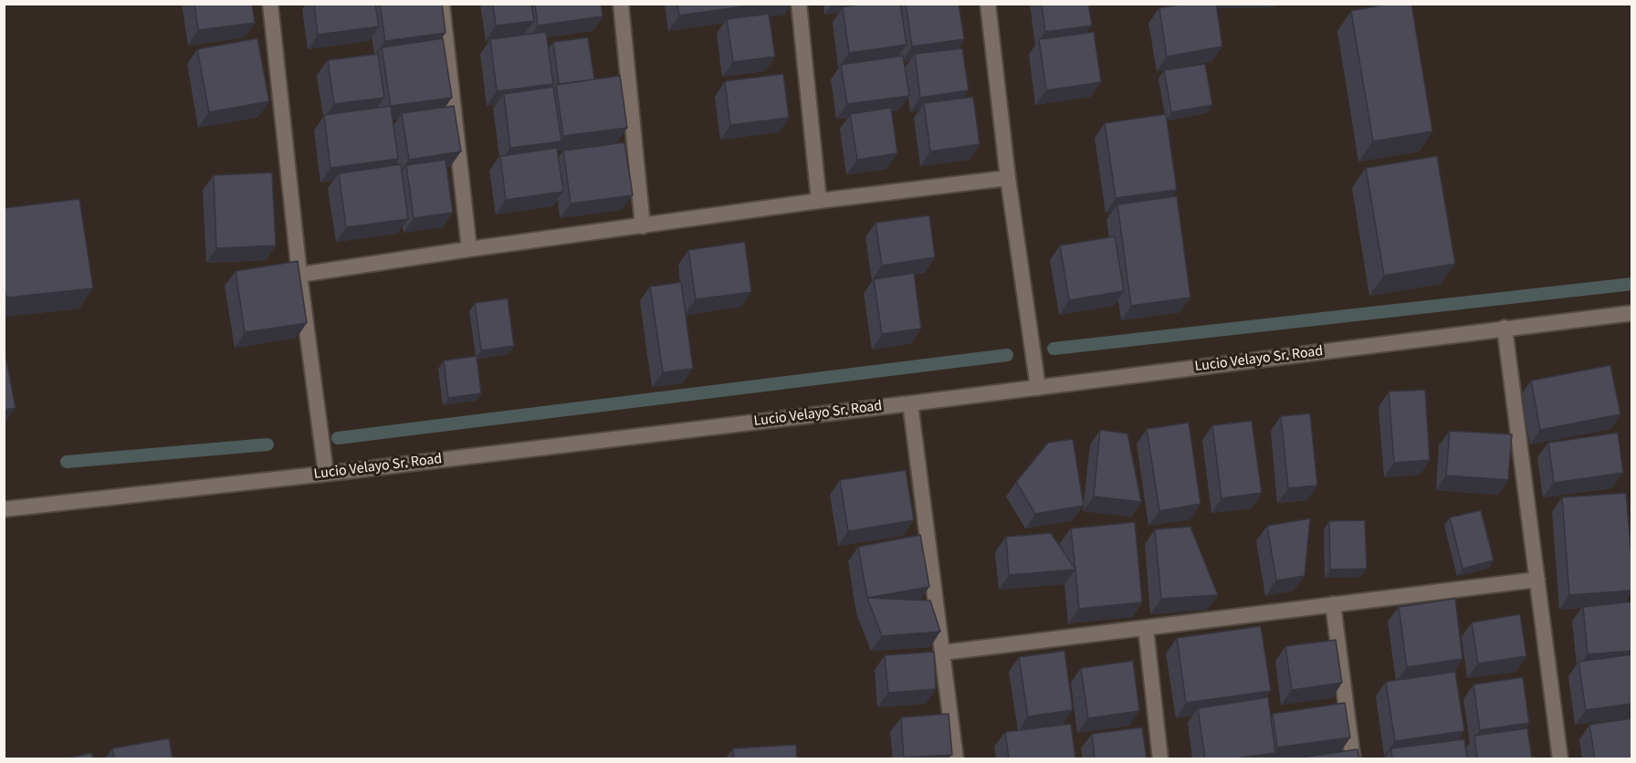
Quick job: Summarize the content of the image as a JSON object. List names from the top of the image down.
{
  "streets": {
    "street": ["Lucio Velayo Sr. Road"]
  }
}
